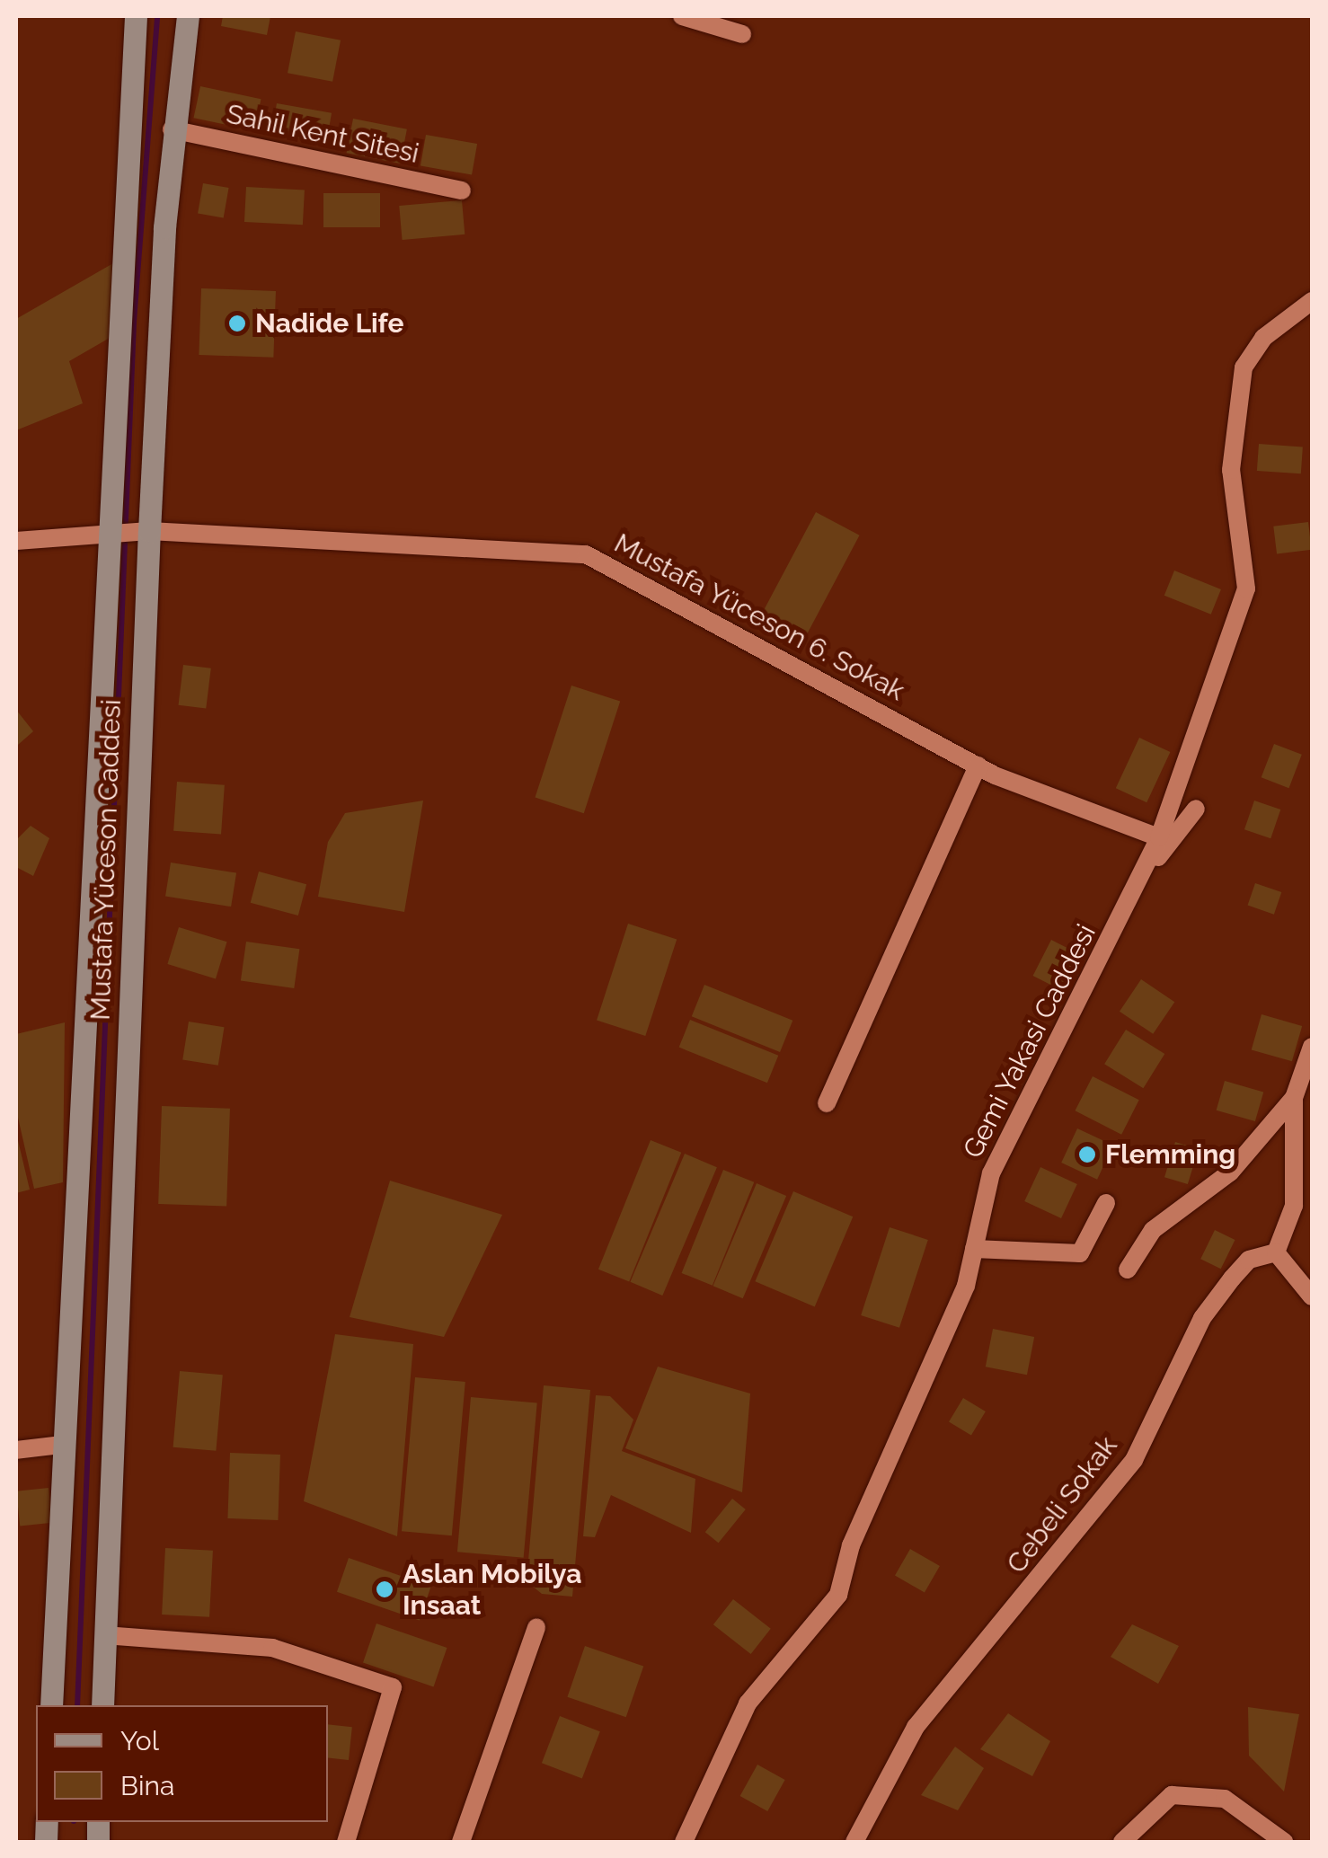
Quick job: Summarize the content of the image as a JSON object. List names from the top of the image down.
{
  "streets": {
    "street": [
      "Sahil Kent Sitesi",
      "Mustafa Yüceson 6. Sokak",
      "Mustafa Yüceson Caddesi",
      "Gemi Yakasi Caddesi",
      "Cebeli Sokak"
    ]
  },
  "crossings": [
    ["Sahil Kent Sitesi", "Mustafa Yüceson Caddesi"],
    ["Mustafa Yüceson 6. Sokak", "Mustafa Yüceson Caddesi"],
    ["Mustafa Yüceson 6. Sokak", "Gemi Yakasi Caddesi"]
  ],
  "places": ["Nadide Life", "Flemming", "Aslan Mobilya Insaat"],
  "legend": ["Yol", "Bina"]
}
